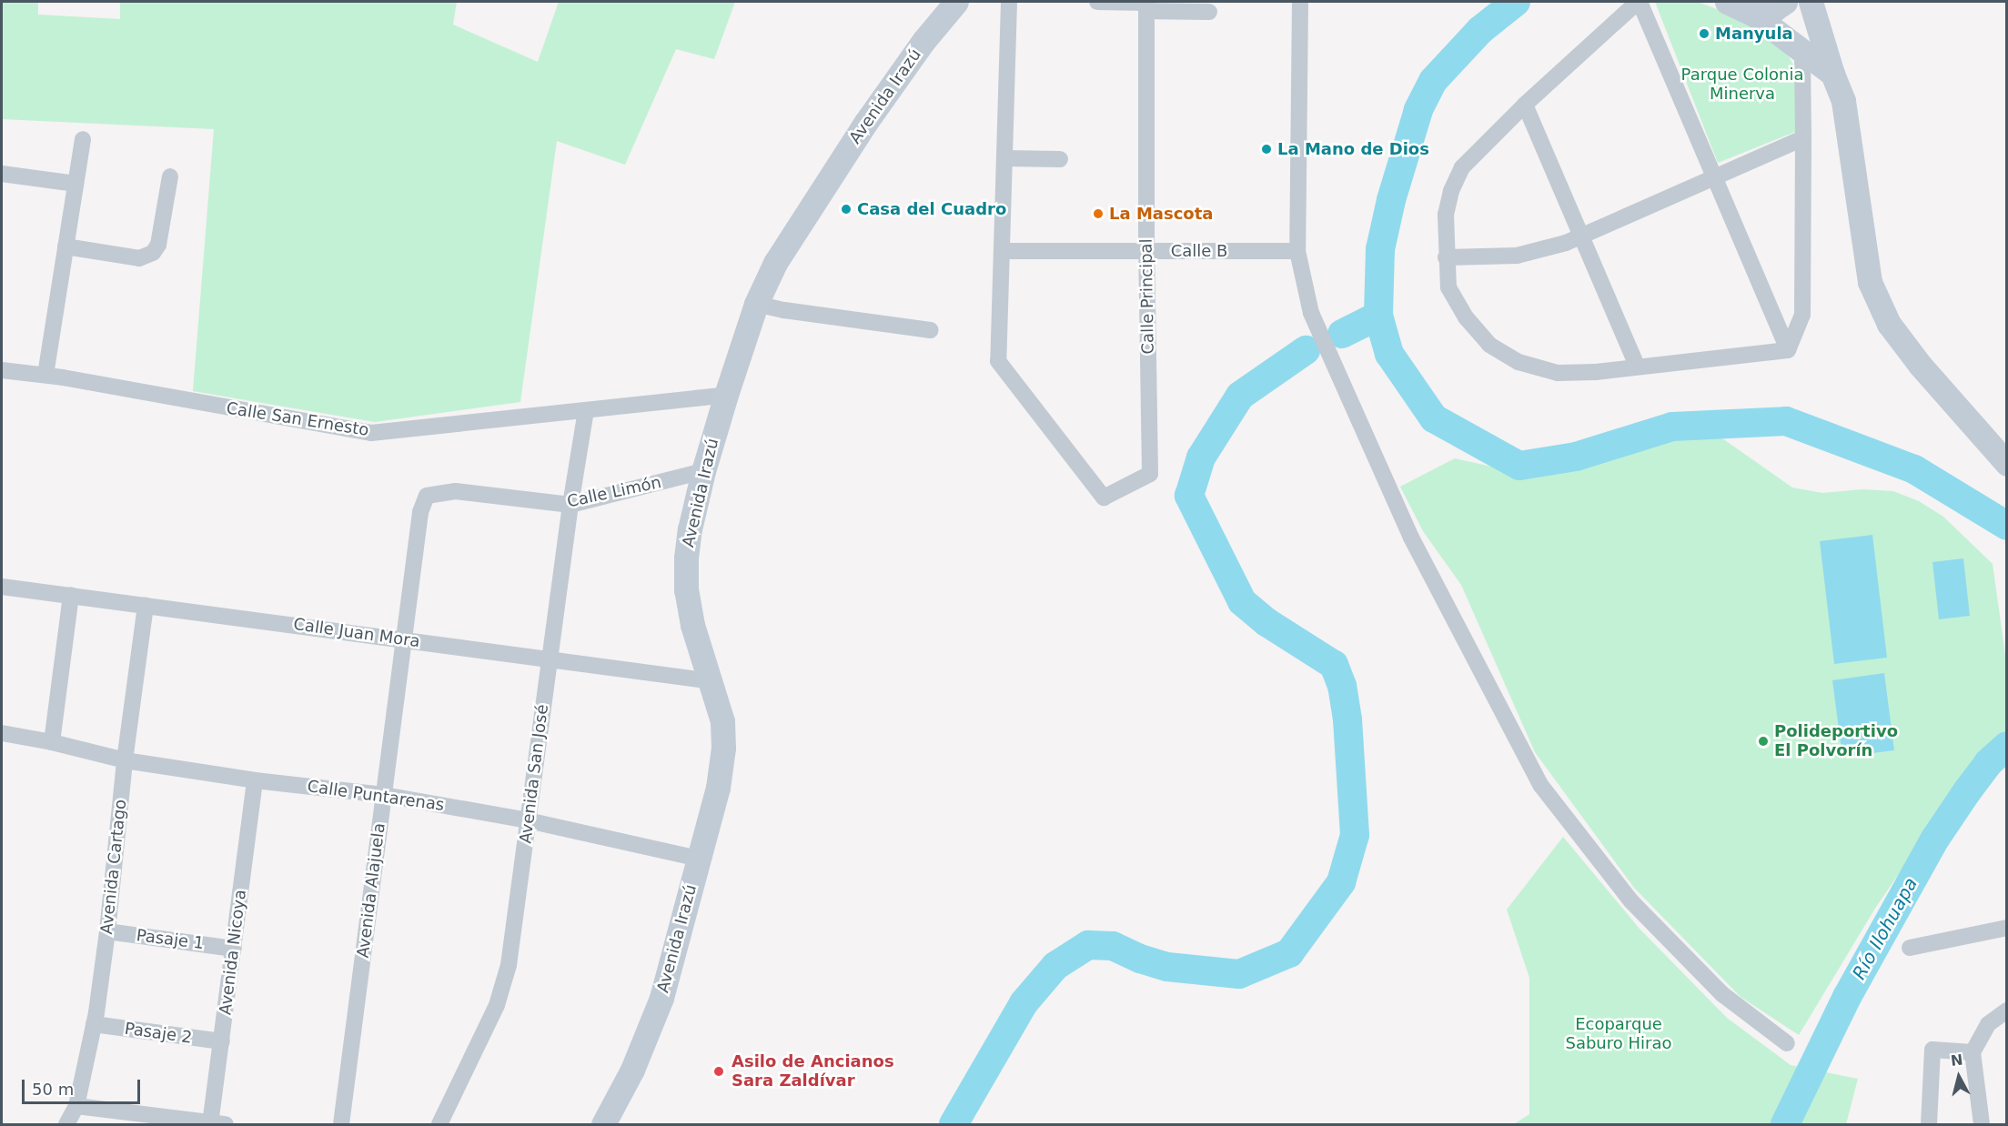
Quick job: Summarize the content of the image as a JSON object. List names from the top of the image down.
{
  "streets": {
    "street": [
      "Avenida Irazú",
      "Calle B",
      "Calle Principal",
      "Calle San Ernesto",
      "Calle Limón",
      "Calle Juan Mora",
      "Avenida San José",
      "Calle Puntarenas",
      "Avenida Cartago",
      "Avenida Alajuela",
      "Pasaje 1",
      "Avenida Nicoya",
      "Pasaje 2"
    ]
  },
  "crossings": [
    ["Avenida Irazú", "Calle San Ernesto"],
    ["Avenida Irazú", "Calle Limón"],
    ["Avenida Irazú", "Calle Juan Mora"],
    ["Avenida Irazú", "Calle Puntarenas"],
    ["Calle B", "Calle Principal"],
    ["Calle San Ernesto", "Avenida San José"],
    ["Calle Limón", "Avenida San José"],
    ["Calle Limón", "Avenida Alajuela"],
    ["Calle Juan Mora", "Avenida San José"],
    ["Calle Juan Mora", "Avenida Cartago"],
    ["Calle Juan Mora", "Avenida Alajuela"],
    ["Avenida San José", "Calle Puntarenas"],
    ["Calle Puntarenas", "Avenida Cartago"],
    ["Calle Puntarenas", "Avenida Alajuela"],
    ["Calle Puntarenas", "Avenida Nicoya"],
    ["Avenida Cartago", "Pasaje 1"],
    ["Avenida Cartago", "Pasaje 2"],
    ["Pasaje 1", "Avenida Nicoya"],
    ["Avenida Nicoya", "Pasaje 2"]
  ],
  "water": ["Río Ilohuapa"],
  "parks": ["Parque Colonia Minerva", "Ecoparque Saburo Hirao"],
  "places": [
    "Manyula",
    "La Mano de Dios",
    "Casa del Cuadro",
    "La Mascota",
    "Polideportivo El Polvorín",
    "Asilo de Ancianos Sara Zaldívar"
  ],
  "scale_bar": "50 m",
  "north": "top"
}
